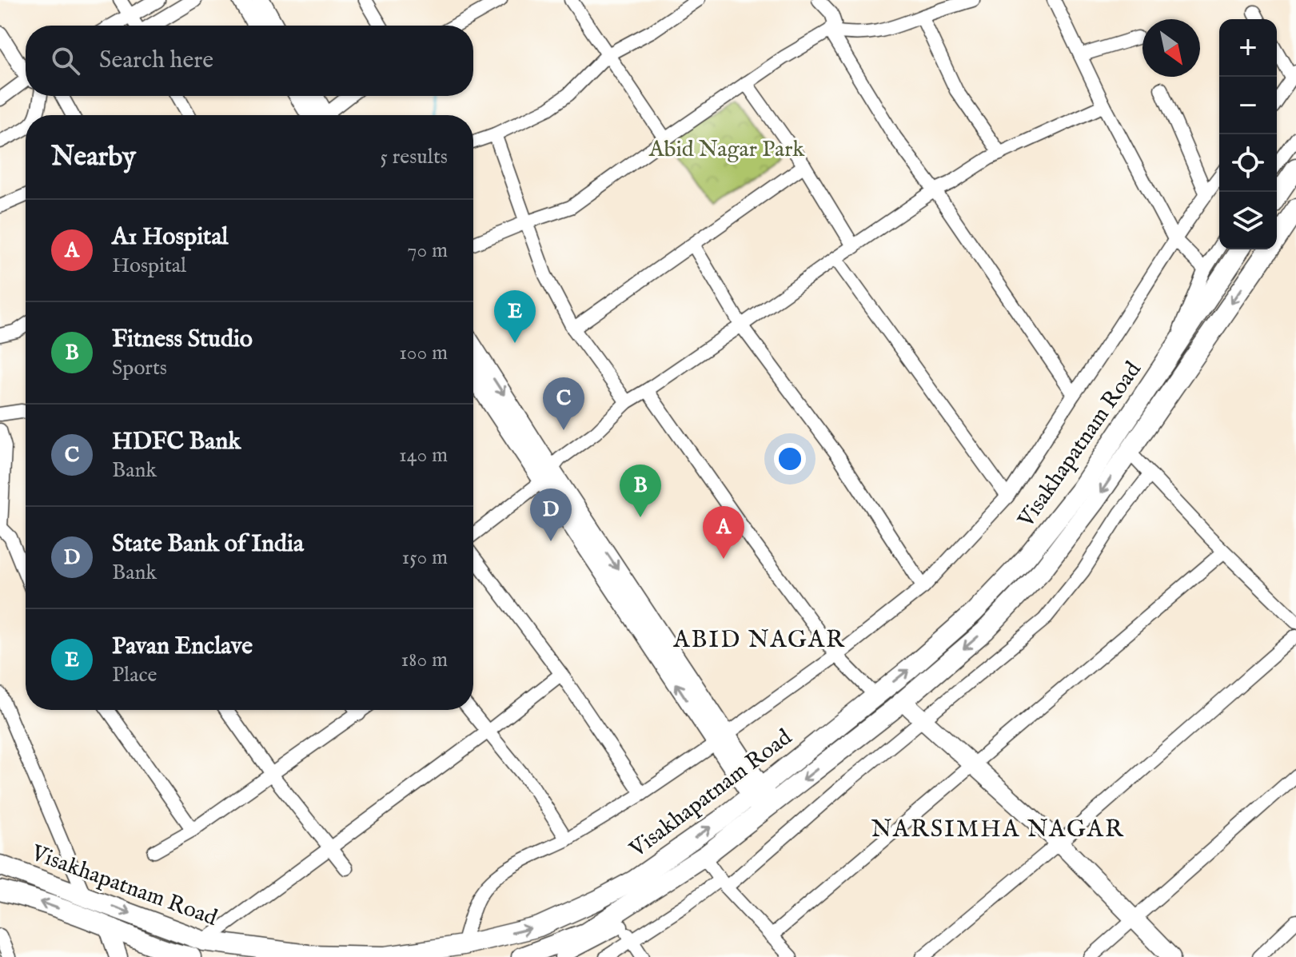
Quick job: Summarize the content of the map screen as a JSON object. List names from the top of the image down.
{
  "streets": {
    "main road": ["Visakhapatnam Road"]
  },
  "districts": ["ABID NAGAR", "NARSIMHA NAGAR"],
  "parks": ["Abid Nagar Park"],
  "north": "bottom right",
  "page": {
    "map_buttons": ["+", "−"],
    "search": "Search here",
    "heading": ["Nearby", "5 results"],
    "list": [
      {
        "mark": "A",
        "name": "A1 Hospital",
        "note": "Hospital",
        "value": "70 m"
      },
      {
        "mark": "B",
        "name": "Fitness Studio",
        "note": "Sports",
        "value": "100 m"
      },
      {
        "mark": "C",
        "name": "HDFC Bank",
        "note": "Bank",
        "value": "140 m"
      },
      {
        "mark": "D",
        "name": "State Bank of India",
        "note": "Bank",
        "value": "150 m"
      },
      {
        "mark": "E",
        "name": "Pavan Enclave",
        "note": "Place",
        "value": "180 m"
      }
    ],
    "pins": [
      "E",
      "C",
      "B",
      "D",
      "A"
    ]
  }
}
